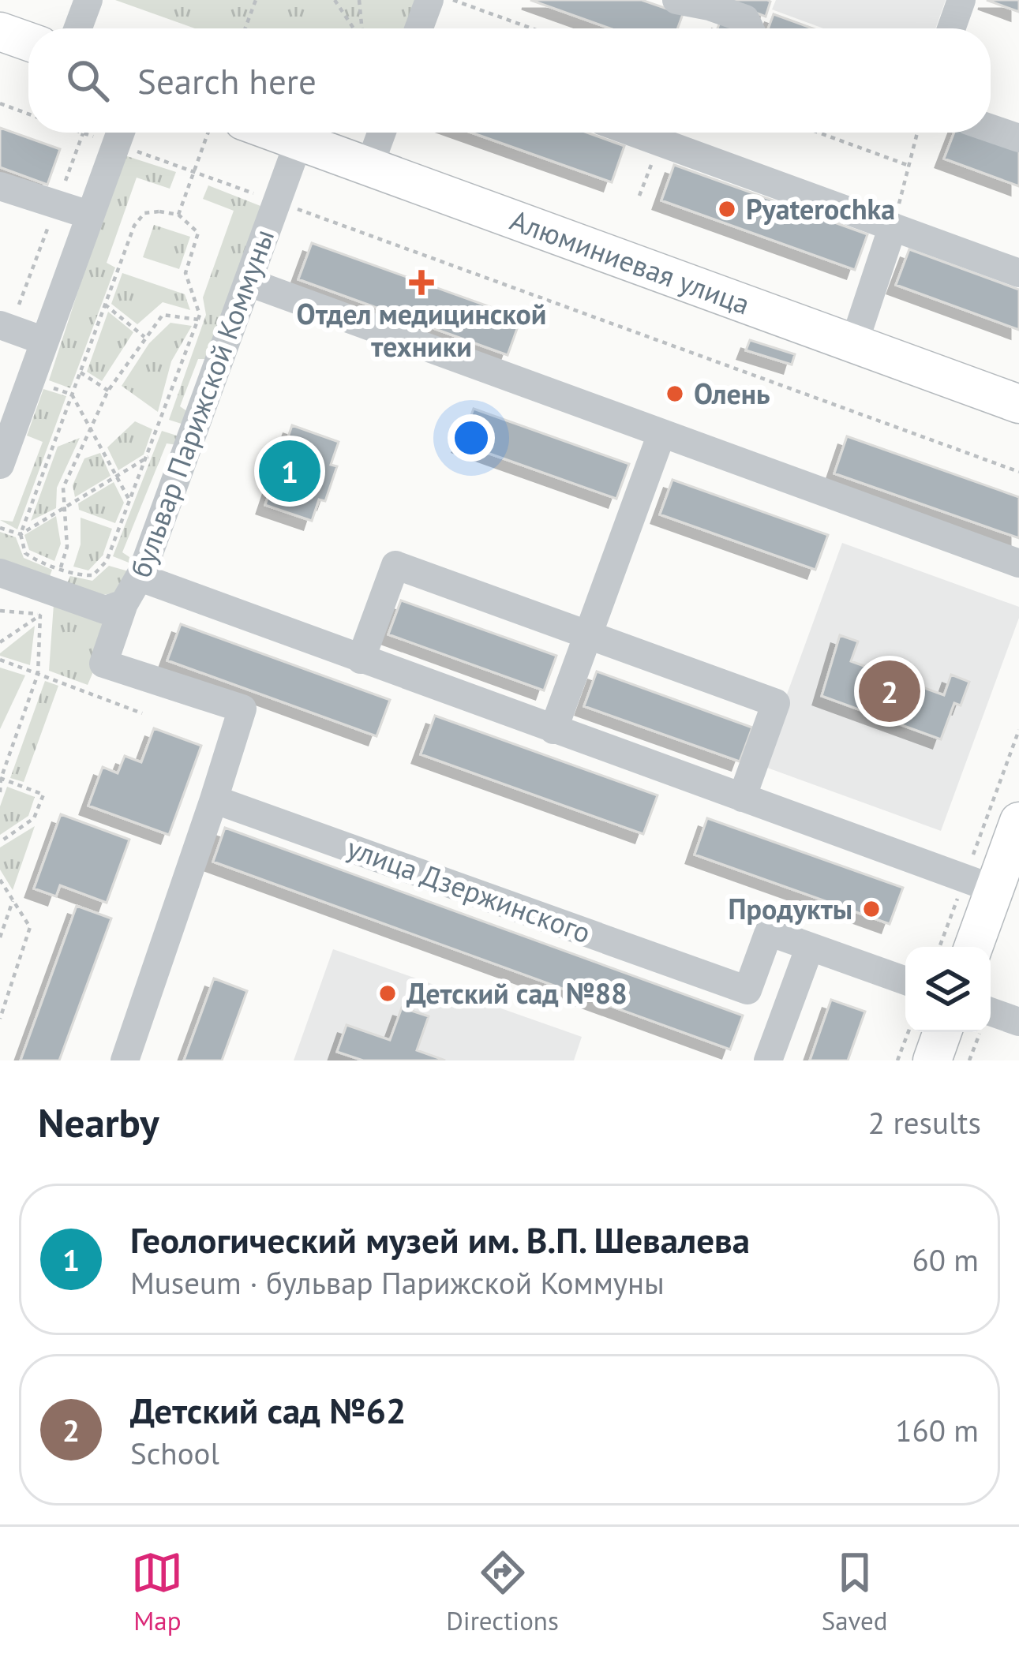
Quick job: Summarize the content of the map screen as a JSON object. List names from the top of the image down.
{
  "streets": {
    "main road": ["Алюминиевая улица"],
    "street": ["бульвар Парижской Коммуны", "улица Дзержинского"]
  },
  "crossings": [
    ["Алюминиевая улица", "бульвар Парижской Коммуны"],
    ["бульвар Парижской Коммуны", "улица Дзержинского"]
  ],
  "places": {
    "other": [
      "Pyaterochka",
      "Олень",
      "Продукты",
      "Детский сад №88"
    ],
    "health": ["Отдел медицинской техники"]
  },
  "page": {
    "search": "Search here",
    "pins": ["1", "2"],
    "heading": ["Nearby", "2 results"],
    "list": [
      {
        "mark": "1",
        "name": "Геологический музей им. В.П. Шевалева",
        "note": "Museum · бульвар Парижской Коммуны",
        "value": "60 m"
      },
      {
        "mark": "2",
        "name": "Детский сад №62",
        "note": "School",
        "value": "160 m"
      }
    ],
    "nav": ["Map", "Directions", "Saved"]
  }
}
